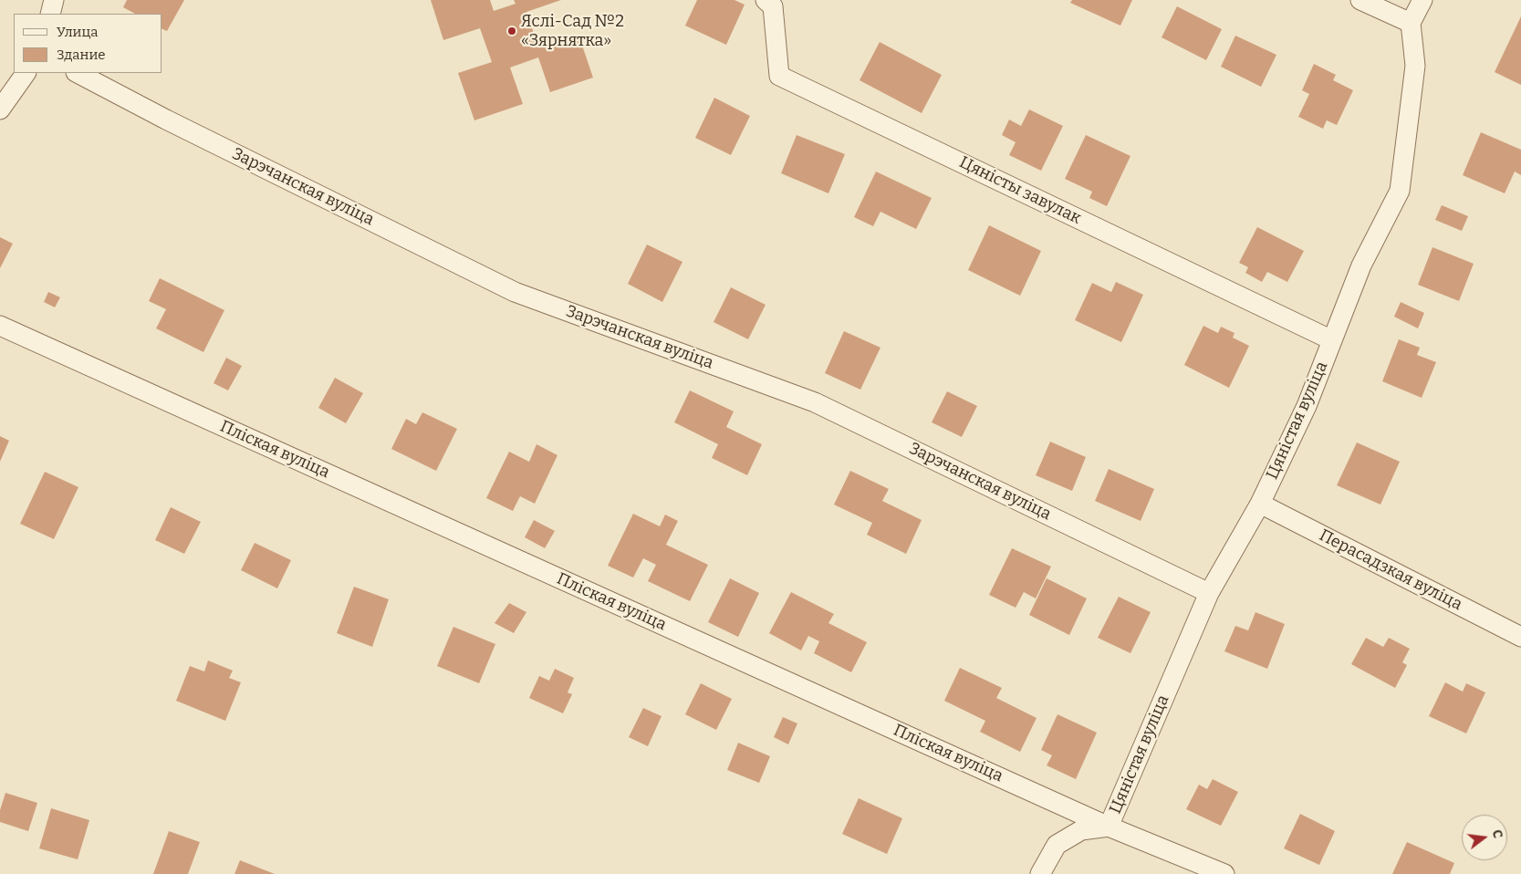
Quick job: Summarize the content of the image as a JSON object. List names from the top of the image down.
{
  "streets": {
    "street": [
      "Зарэчанская вуліца",
      "Цяністы завулак",
      "Цяністая вуліца",
      "Пліская вуліца",
      "Перасадзкая вуліца"
    ]
  },
  "crossings": [
    ["Зарэчанская вуліца", "Цяністая вуліца"],
    ["Цяністы завулак", "Цяністая вуліца"],
    ["Цяністая вуліца", "Пліская вуліца"],
    ["Цяністая вуліца", "Перасадзкая вуліца"]
  ],
  "places": ["Яслі-Сад №2 «Зярнятка»"],
  "legend": ["Улица", "Здание"],
  "north": "right"
}
